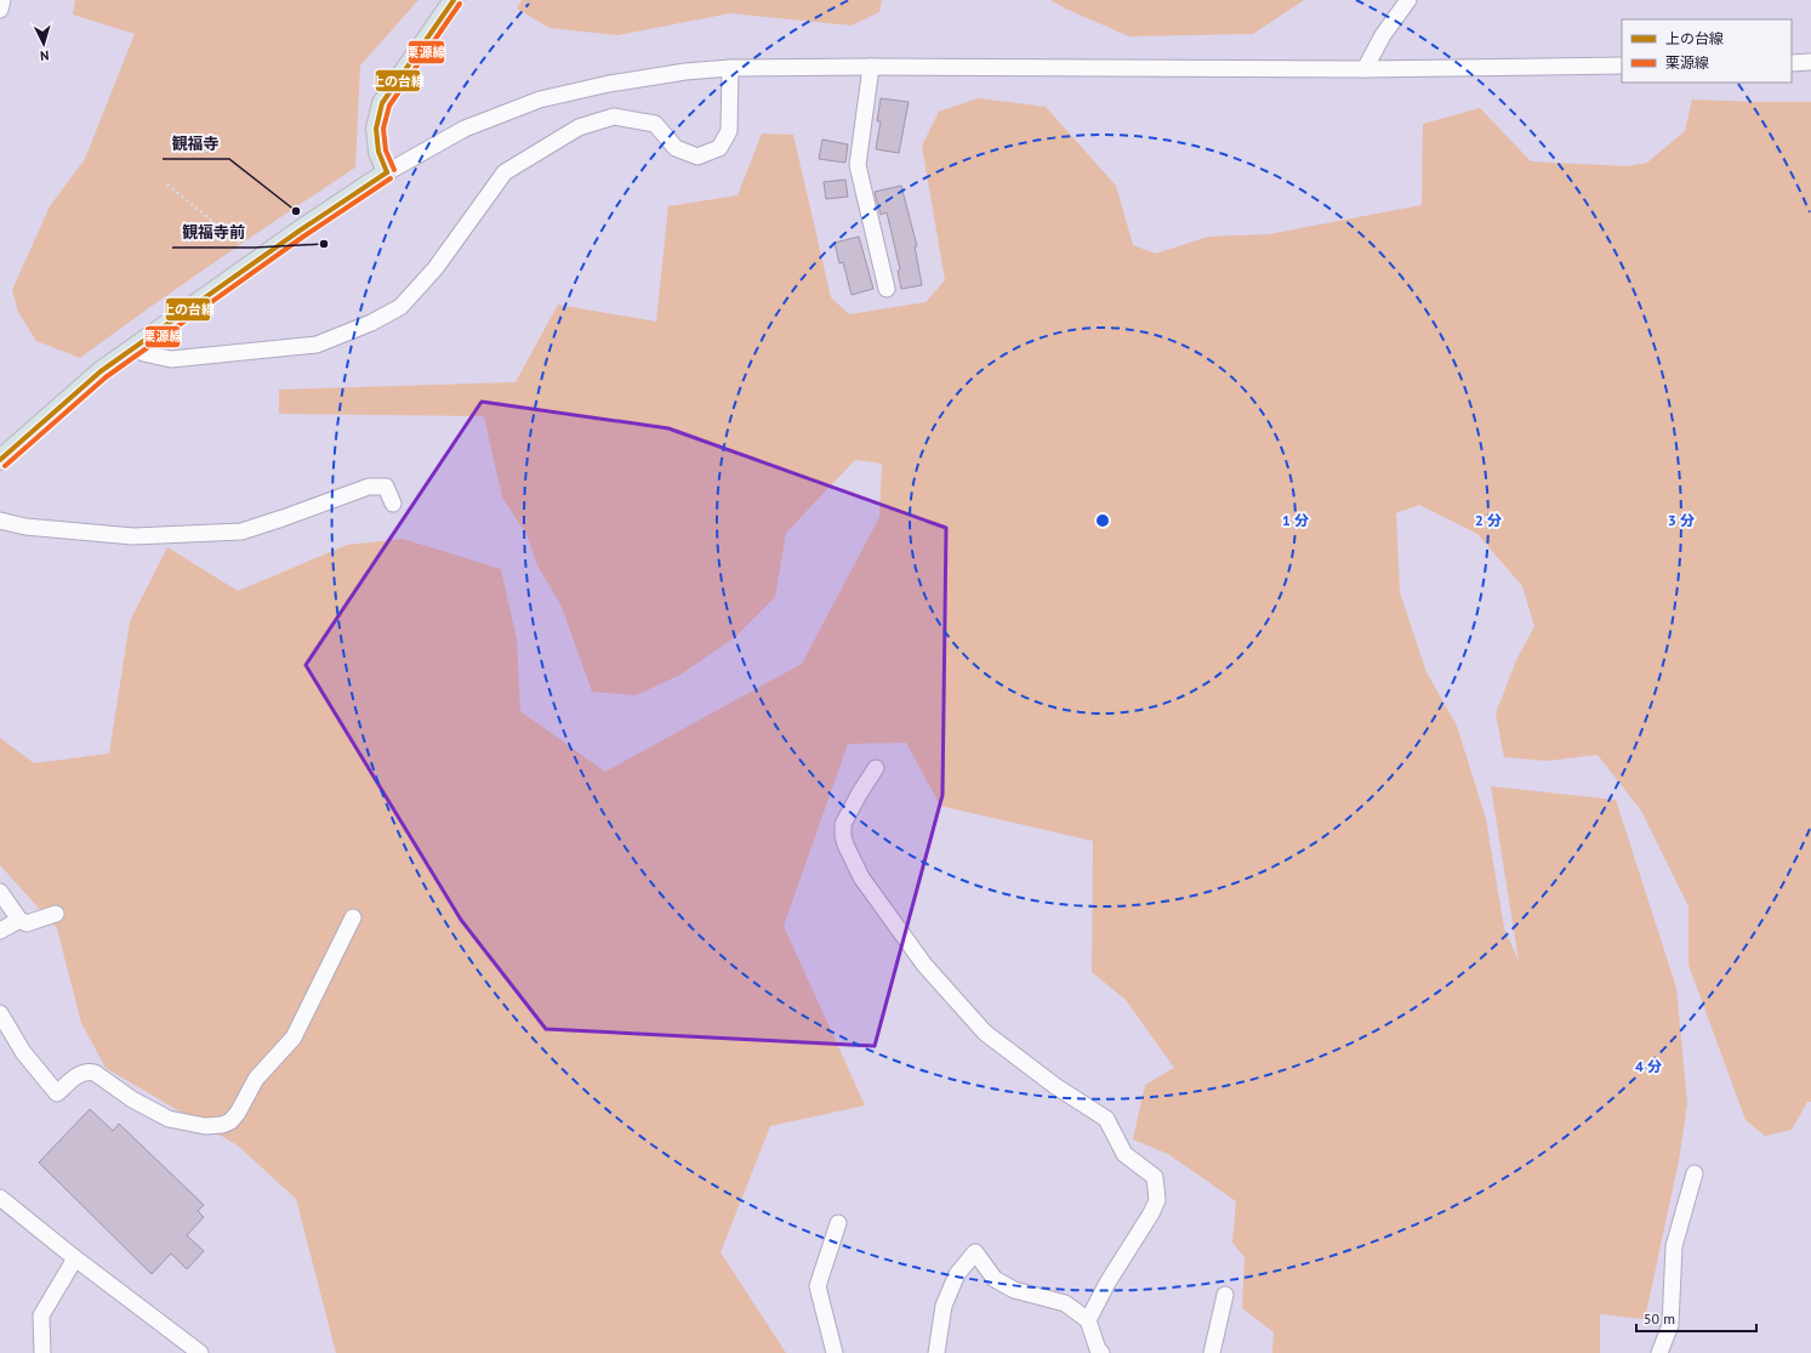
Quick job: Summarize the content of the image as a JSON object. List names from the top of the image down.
{
  "places": ["観福寺", "観福寺前"],
  "lines": ["transit line 上の台線", "transit line 栗源線"],
  "legend": ["上の台線", "栗源線"],
  "scale_bar": "50 m",
  "north": "bottom",
  "rings": [
    "1 分",
    "2 分",
    "3 分",
    "4 分"
  ]
}
